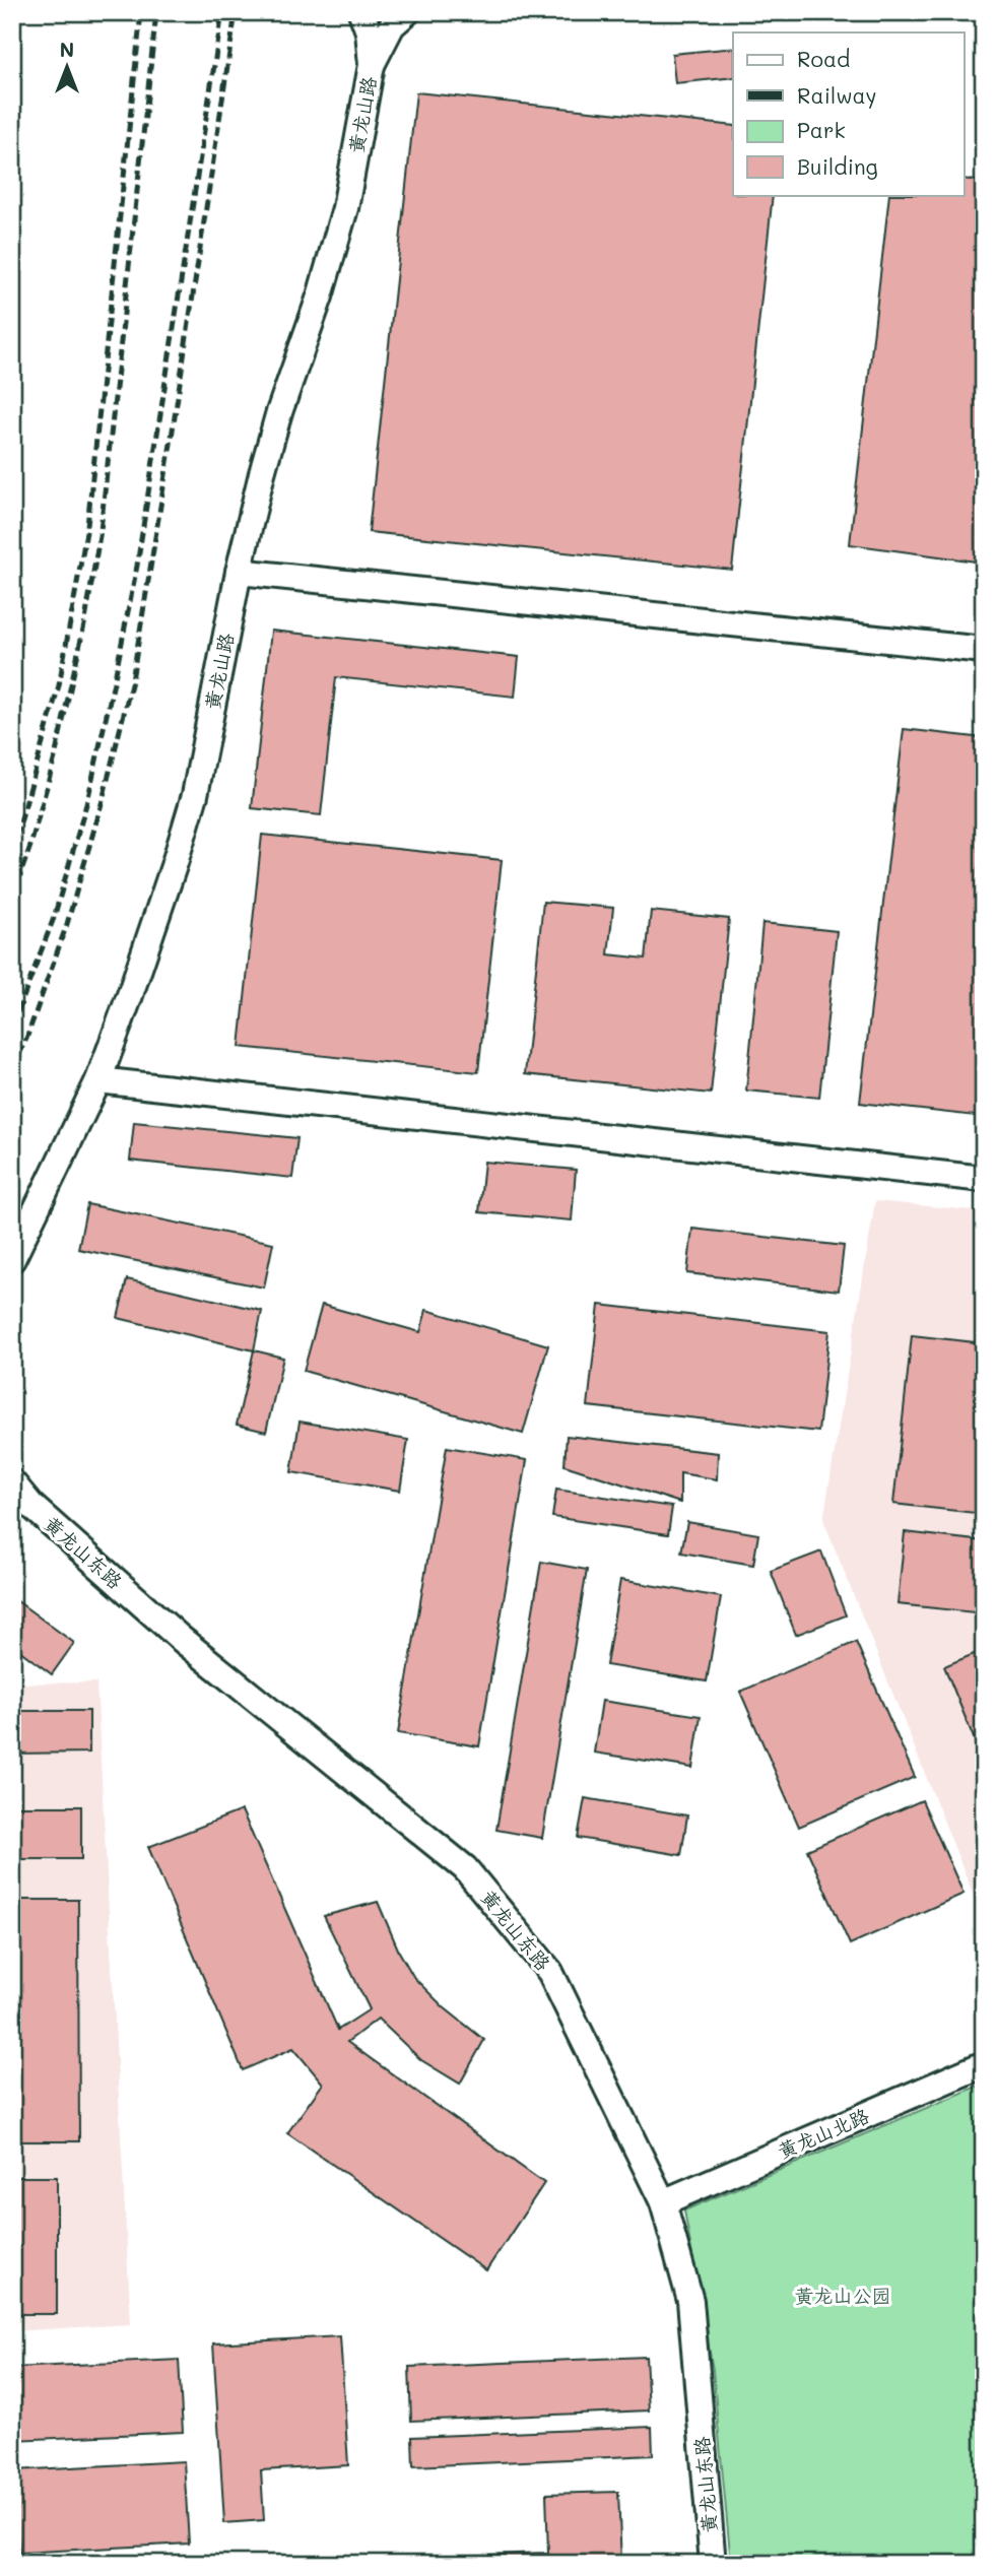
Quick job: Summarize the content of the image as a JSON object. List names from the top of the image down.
{
  "streets": {
    "street": ["黄龙山路", "黄龙山东路", "黄龙山北路"]
  },
  "crossings": [
    ["黄龙山东路", "黄龙山北路"]
  ],
  "parks": ["黄龙山公园"],
  "legend": [
    "Road",
    "Railway",
    "Park",
    "Building"
  ],
  "north": "top"
}
